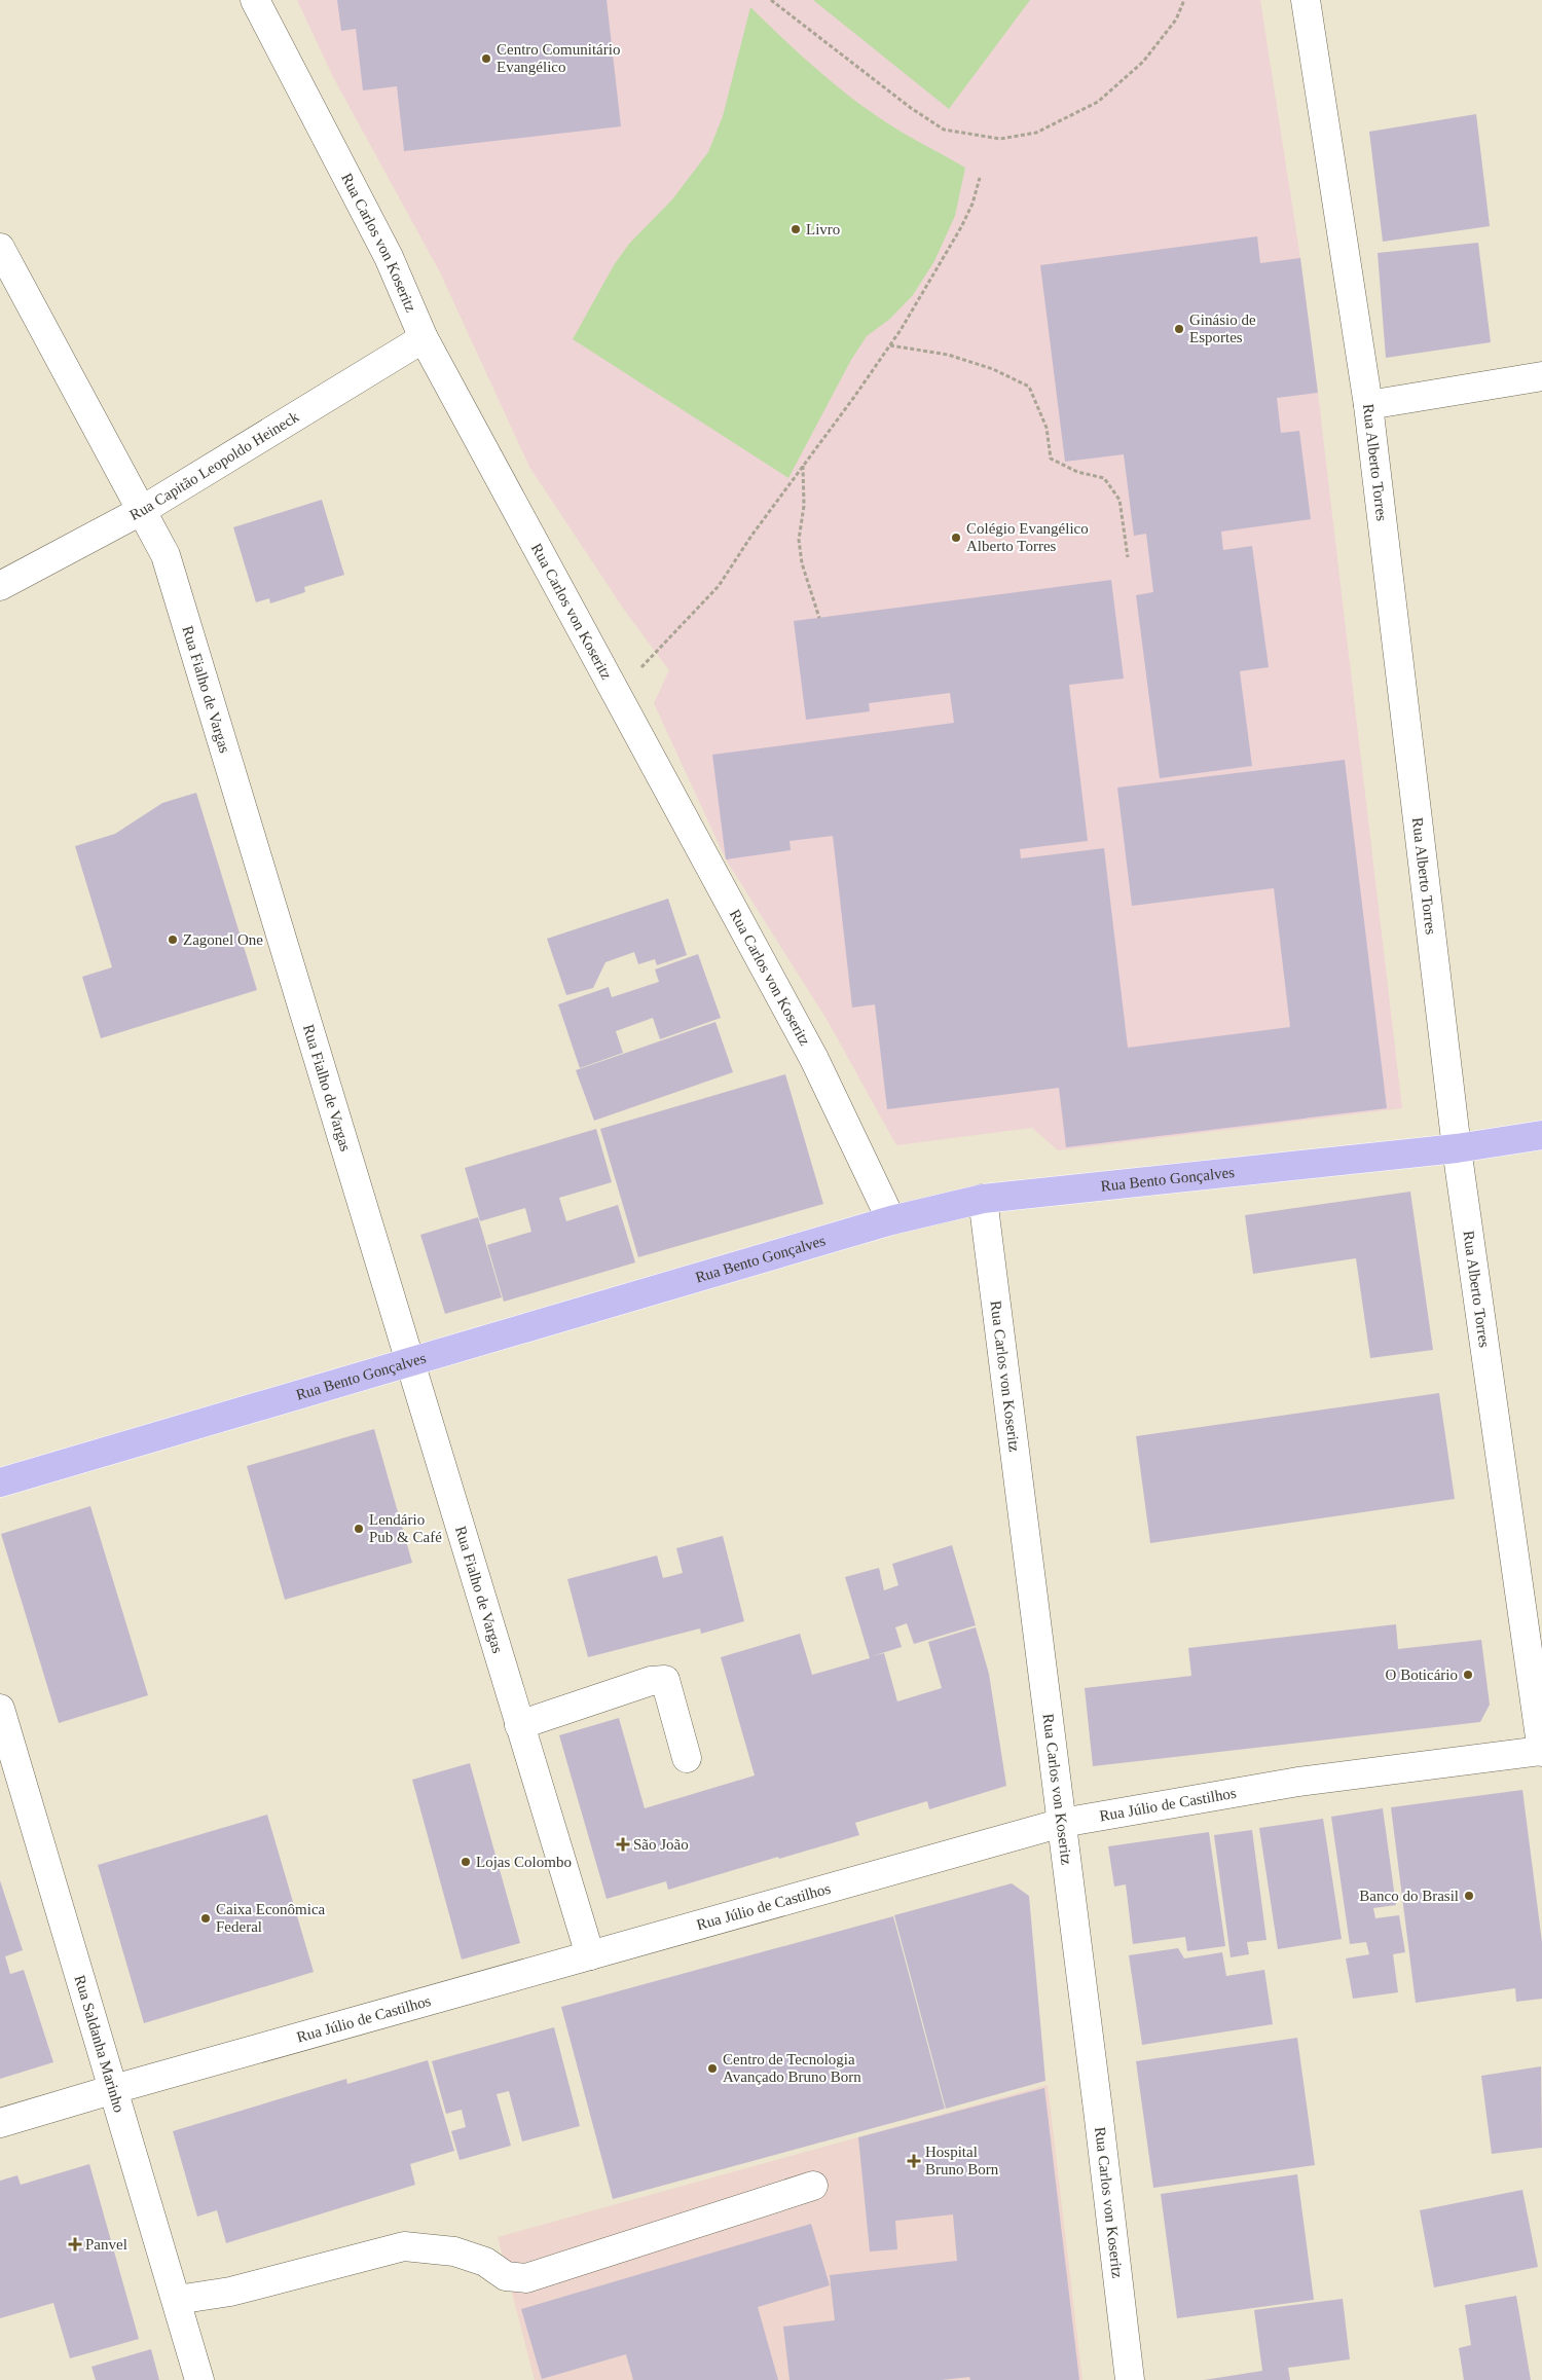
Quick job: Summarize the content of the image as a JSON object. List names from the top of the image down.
{
  "streets": {
    "main road": ["Rua Bento Gonçalves"],
    "street": [
      "Rua Carlos von Koseritz",
      "Rua Alberto Torres",
      "Rua Capitão Leopoldo Heineck",
      "Rua Fialho de Vargas",
      "Rua Júlio de Castilhos",
      "Rua Saldanha Marinho"
    ]
  },
  "crossings": [
    ["Rua Carlos von Koseritz", "Rua Capitão Leopoldo Heineck"],
    ["Rua Carlos von Koseritz", "Rua Bento Gonçalves"],
    ["Rua Carlos von Koseritz", "Rua Júlio de Castilhos"],
    ["Rua Alberto Torres", "Rua Bento Gonçalves"],
    ["Rua Alberto Torres", "Rua Júlio de Castilhos"],
    ["Rua Capitão Leopoldo Heineck", "Rua Fialho de Vargas"],
    ["Rua Fialho de Vargas", "Rua Bento Gonçalves"],
    ["Rua Fialho de Vargas", "Rua Júlio de Castilhos"],
    ["Rua Júlio de Castilhos", "Rua Saldanha Marinho"]
  ],
  "places": {
    "other": [
      "Centro Comunitário Evangélico",
      "Livro",
      "Ginásio de Esportes",
      "Colégio Evangélico Alberto Torres",
      "Zagonel One",
      "Lendário Pub & Café",
      "O Boticário",
      "Lojas Colombo",
      "Banco do Brasil",
      "Caixa Econômica Federal",
      "Centro de Tecnologia Avançado Bruno Born"
    ],
    "health": ["São João", "Hospital Bruno Born", "Panvel"]
  }
}
